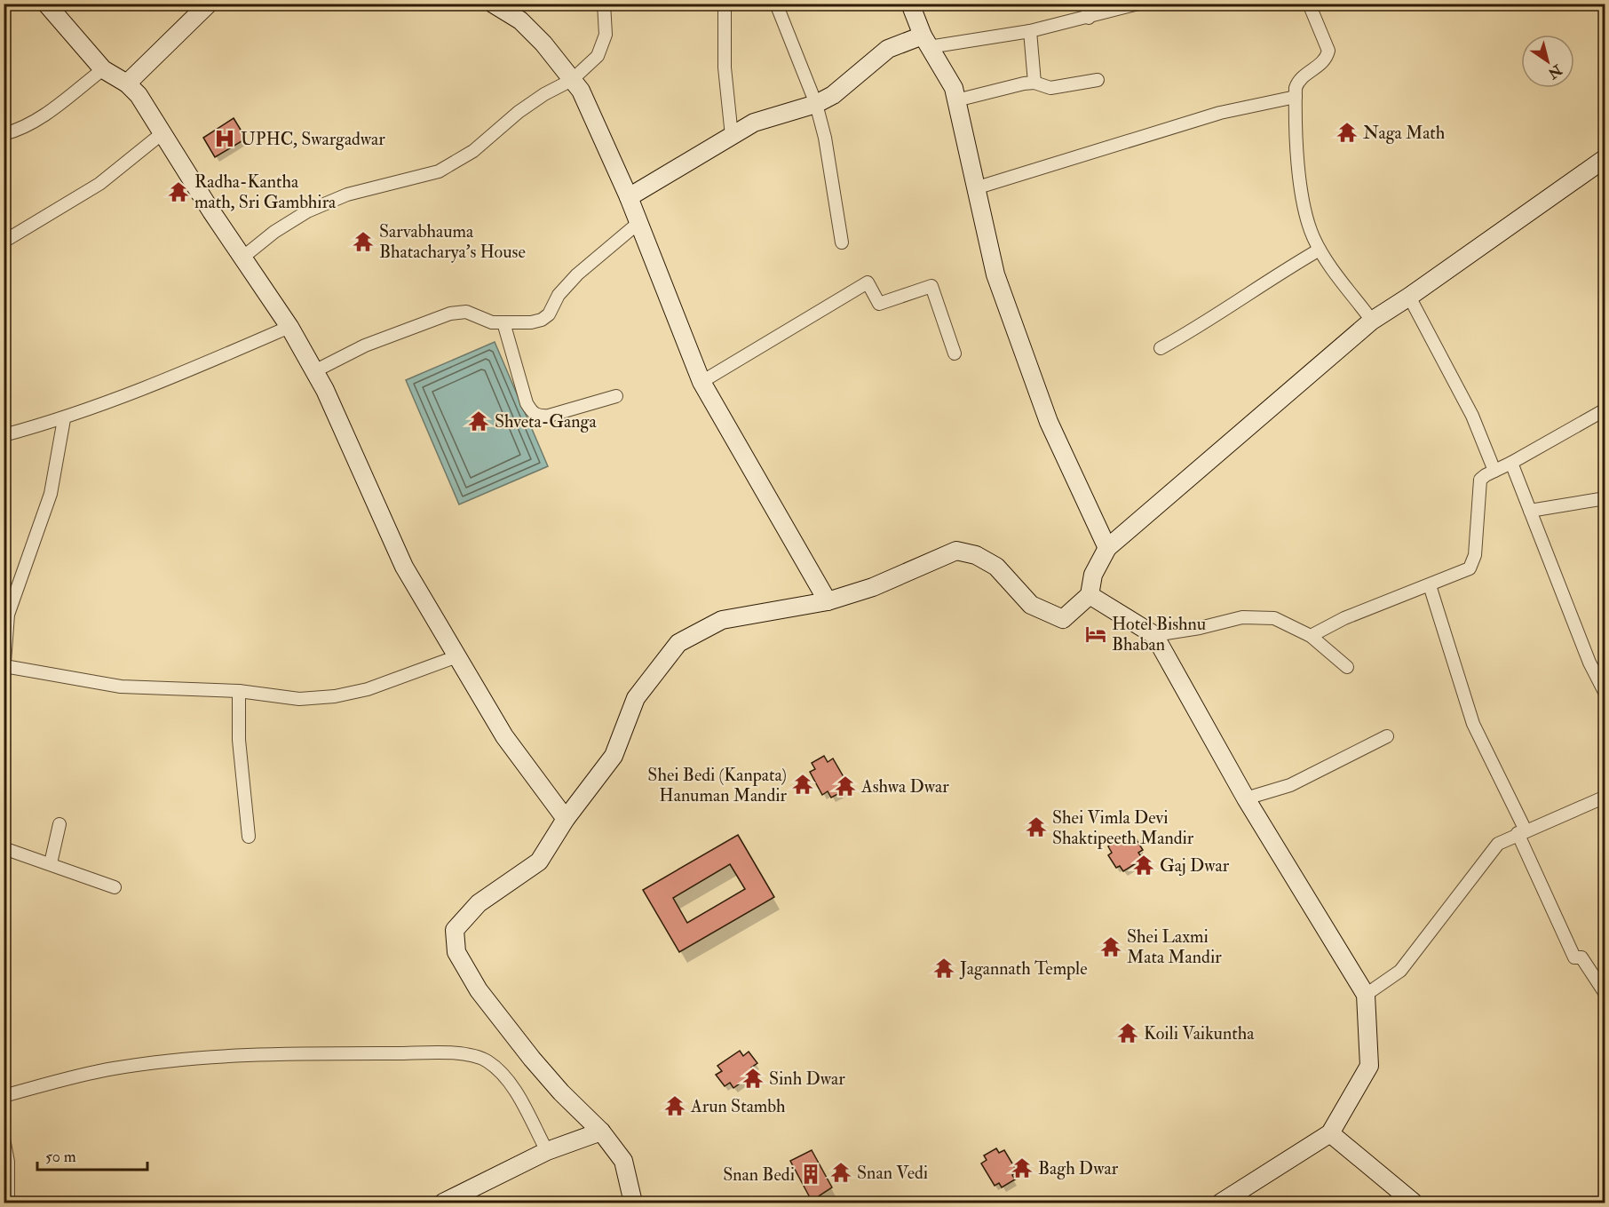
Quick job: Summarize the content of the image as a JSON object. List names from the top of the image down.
{
  "places": {
    "temple": [
      "Naga Math",
      "Radha-Kantha math, Sri Gambhira",
      "Sarvabhauma Bhatacharya's House",
      "Shveta-Ganga",
      "Shei Bedi (Kanpata) Hanuman Mandir",
      "Ashwa Dwar",
      "Shei Vimla Devi Shaktipeeth Mandir",
      "Gaj Dwar",
      "Shei Laxmi Mata Mandir",
      "Jagannath Temple",
      "Koili Vaikuntha",
      "Sinh Dwar",
      "Arun Stambh",
      "Bagh Dwar",
      "Snan Vedi"
    ],
    "hospital": ["UPHC, Swargadwar"],
    "hotel": ["Hotel Bishnu Bhaban"],
    "building": ["Snan Bedi"]
  },
  "scale_bar": "50 m",
  "north": "bottom right"
}
